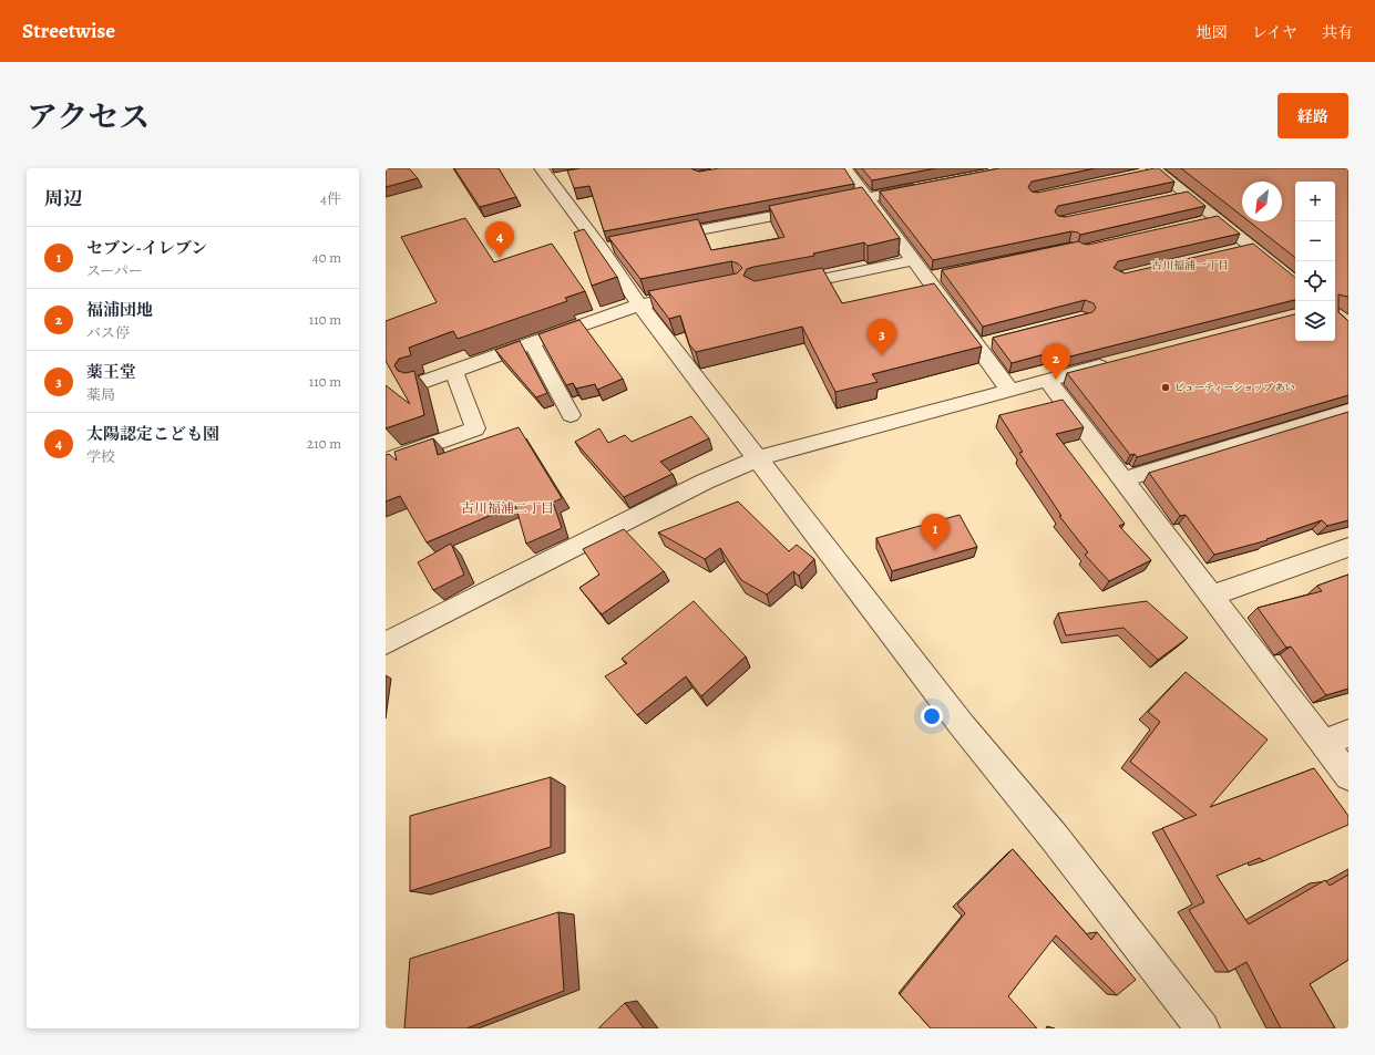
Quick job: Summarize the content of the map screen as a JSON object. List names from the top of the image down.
{
  "districts": ["古川福浦一丁目", "古川福浦二丁目"],
  "places": ["ビューティーショップ あい"],
  "north": "bottom left",
  "page": {
    "header": "Streetwise",
    "nav": ["地図", "レイヤ", "共有"],
    "title": "アクセス",
    "buttons": "経路",
    "heading": ["周辺", "4件"],
    "map_buttons": ["+", "−"],
    "pins": [
      "4",
      "3",
      "2",
      "1"
    ],
    "list": [
      {
        "mark": "1",
        "name": "セブン-イレブン",
        "note": "スーパー",
        "value": "40 m"
      },
      {
        "mark": "2",
        "name": "福浦団地",
        "note": "バス停",
        "value": "110 m"
      },
      {
        "mark": "3",
        "name": "薬王堂",
        "note": "薬局",
        "value": "110 m"
      },
      {
        "mark": "4",
        "name": "太陽認定こども園",
        "note": "学校",
        "value": "210 m"
      }
    ]
  }
}
